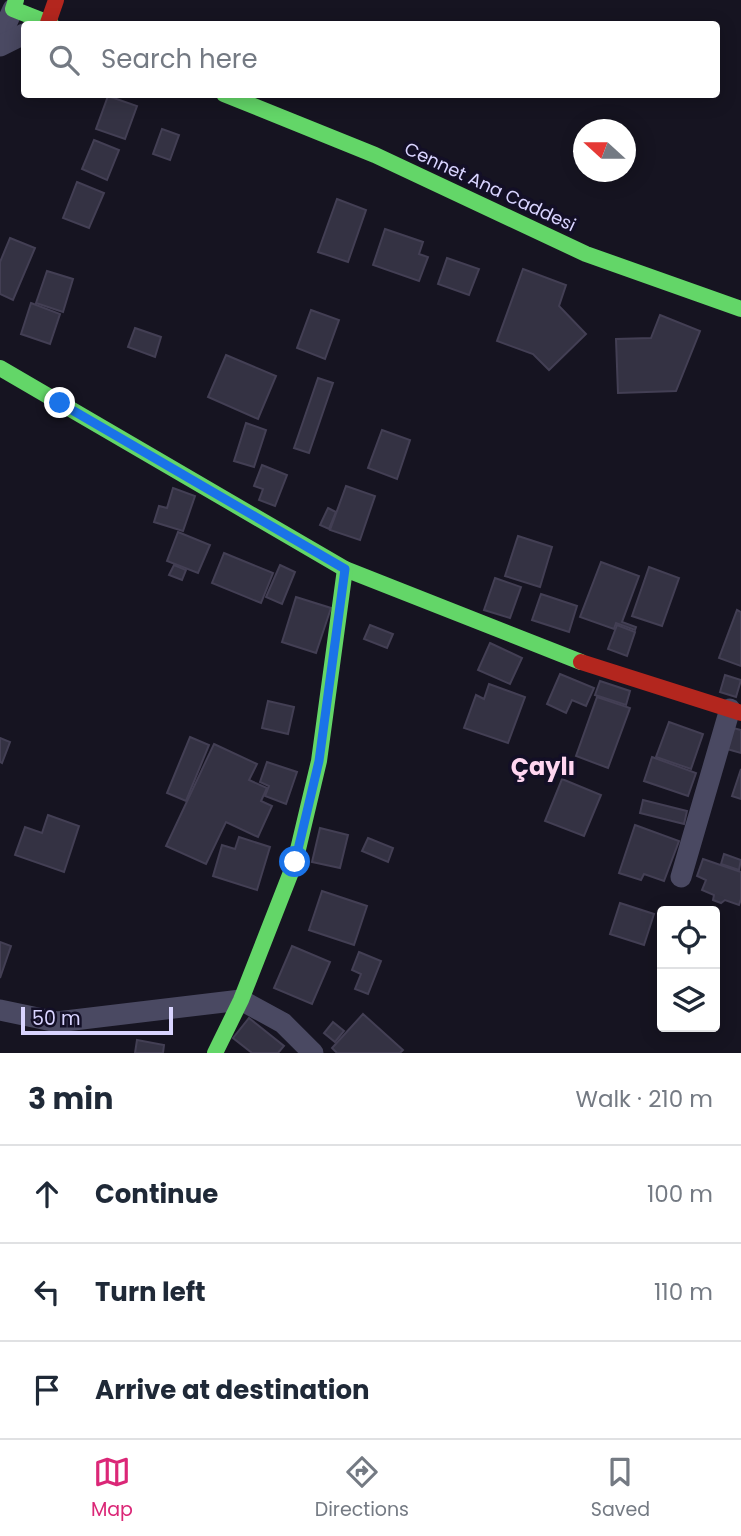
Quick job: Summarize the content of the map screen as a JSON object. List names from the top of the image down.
{
  "streets": {
    "street": ["Cennet Ana Caddesi"]
  },
  "districts": ["Çaylı"],
  "scale_bar": "50 m",
  "north": "left",
  "page": {
    "search": "Search here",
    "scale": "50 m",
    "heading": ["3 min", "Walk · 210 m"],
    "list": [
      ["Continue", "100 m"],
      ["Turn left", "110 m"],
      "Arrive at destination"
    ],
    "nav": ["Map", "Directions", "Saved"]
  }
}
